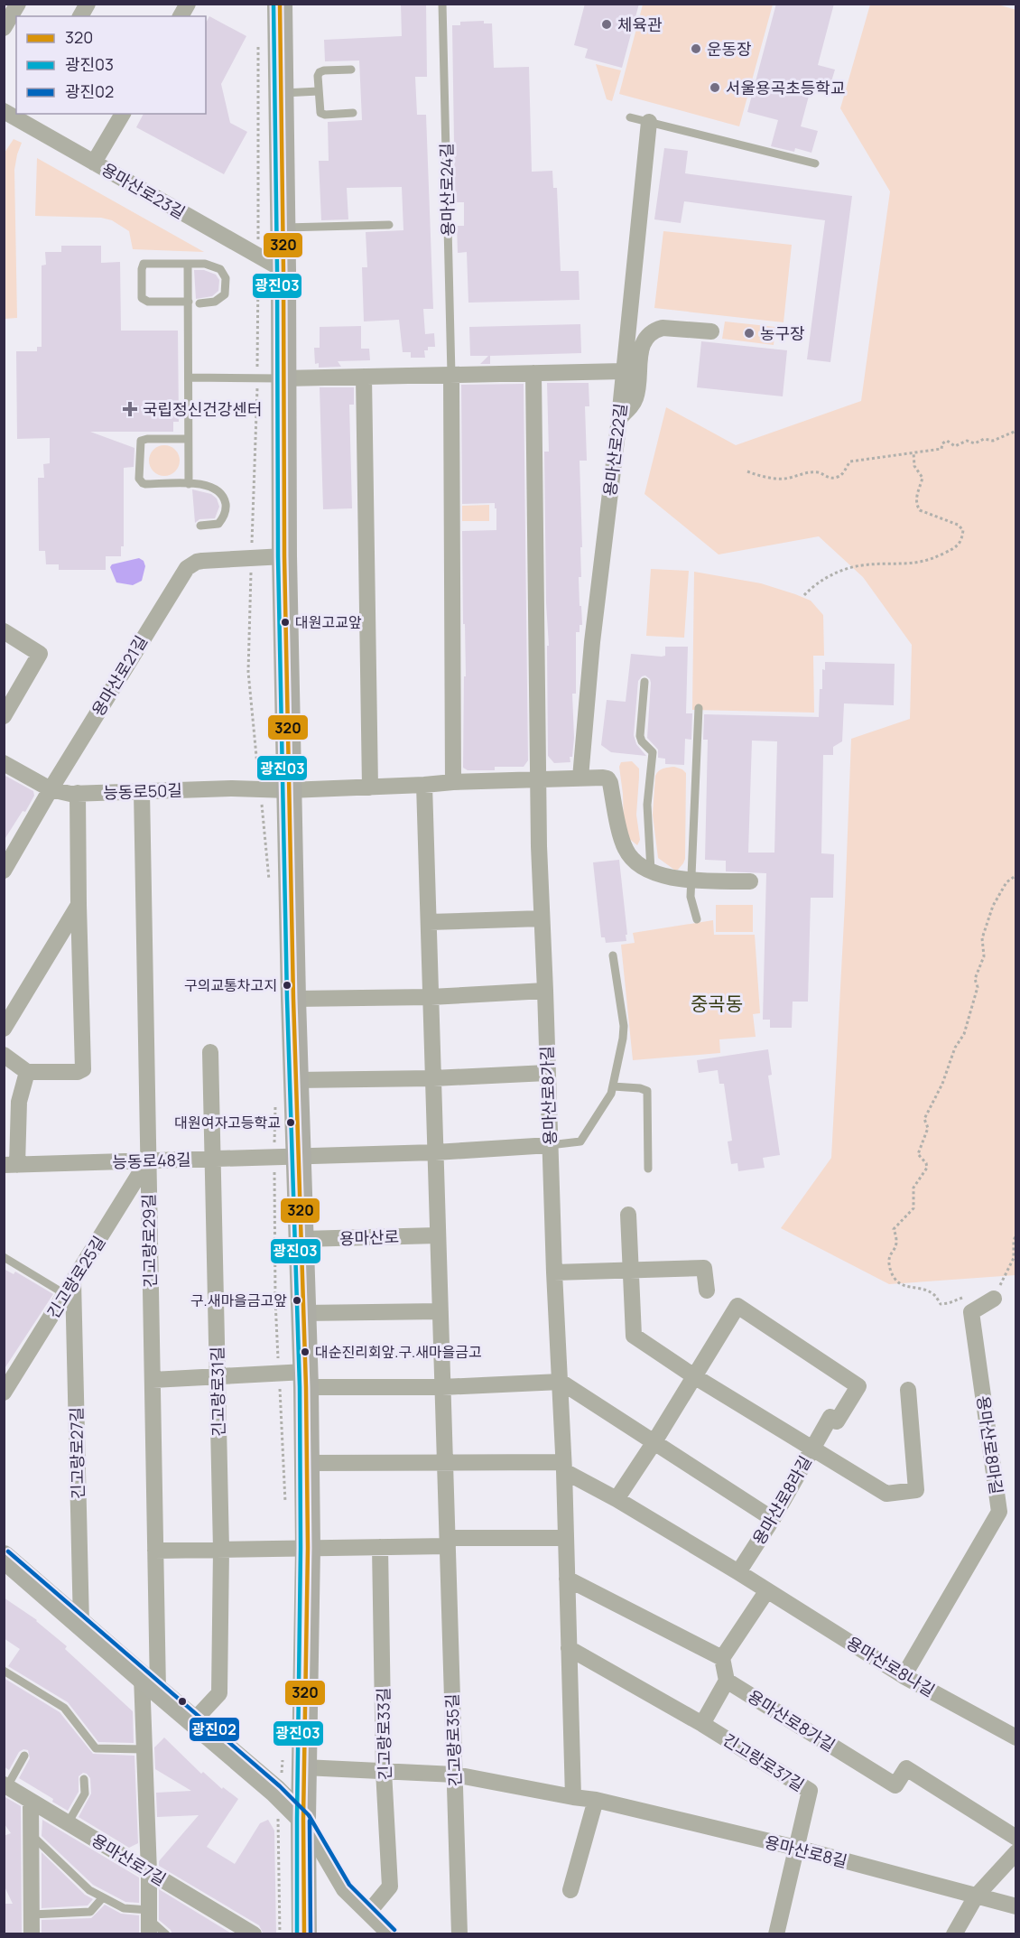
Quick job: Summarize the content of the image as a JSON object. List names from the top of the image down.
{
  "streets": {
    "street": [
      "용마산로23길",
      "용마산로22길",
      "용마산로21길",
      "능동로50길",
      "용마산로8가길",
      "능동로48길",
      "용마산로",
      "긴고랑로29길",
      "긴고랑로25길",
      "긴고랑로31길",
      "용마산로8마길",
      "긴고랑로27길",
      "용마산로8라길",
      "용마산로8나길",
      "긴고랑로33길",
      "긴고랑로35길",
      "긴고랑로37길",
      "용마산로8길",
      "용마산로7길"
    ],
    "lane": ["용마산로24길"]
  },
  "crossings": [
    ["용마산로21길", "능동로50길"],
    ["능동로50길", "긴고랑로29길"],
    ["용마산로8가길", "능동로48길"],
    ["용마산로8가길", "용마산로8나길"],
    ["용마산로8가길", "긴고랑로37길"],
    ["용마산로8가길", "용마산로8길"],
    ["능동로48길", "긴고랑로29길"],
    ["능동로48길", "긴고랑로25길"],
    ["능동로48길", "긴고랑로31길"],
    ["능동로48길", "긴고랑로35길"],
    ["용마산로", "긴고랑로35길"],
    ["긴고랑로29길", "긴고랑로25길"],
    ["긴고랑로29길", "용마산로7길"],
    ["긴고랑로25길", "긴고랑로27길"],
    ["용마산로8마길", "용마산로8나길"],
    ["용마산로8라길", "용마산로8나길"],
    ["긴고랑로33길", "용마산로8길"],
    ["긴고랑로35길", "용마산로8길"],
    ["긴고랑로37길", "용마산로8길"]
  ],
  "districts": ["중곡동"],
  "places": {
    "other": [
      "체육관",
      "운동장",
      "서울용곡초등학교",
      "농구장",
      "대원고교앞",
      "구의교통차고지",
      "대원여자고등학교",
      "구.새마을금고앞",
      "대순진리회앞.구.새마을금고"
    ],
    "health": ["국립정신건강센터"]
  },
  "lines": ["transit line 320", "transit line 광진03", "transit line 광진02"],
  "legend": ["320", "광진03", "광진02"]
}
